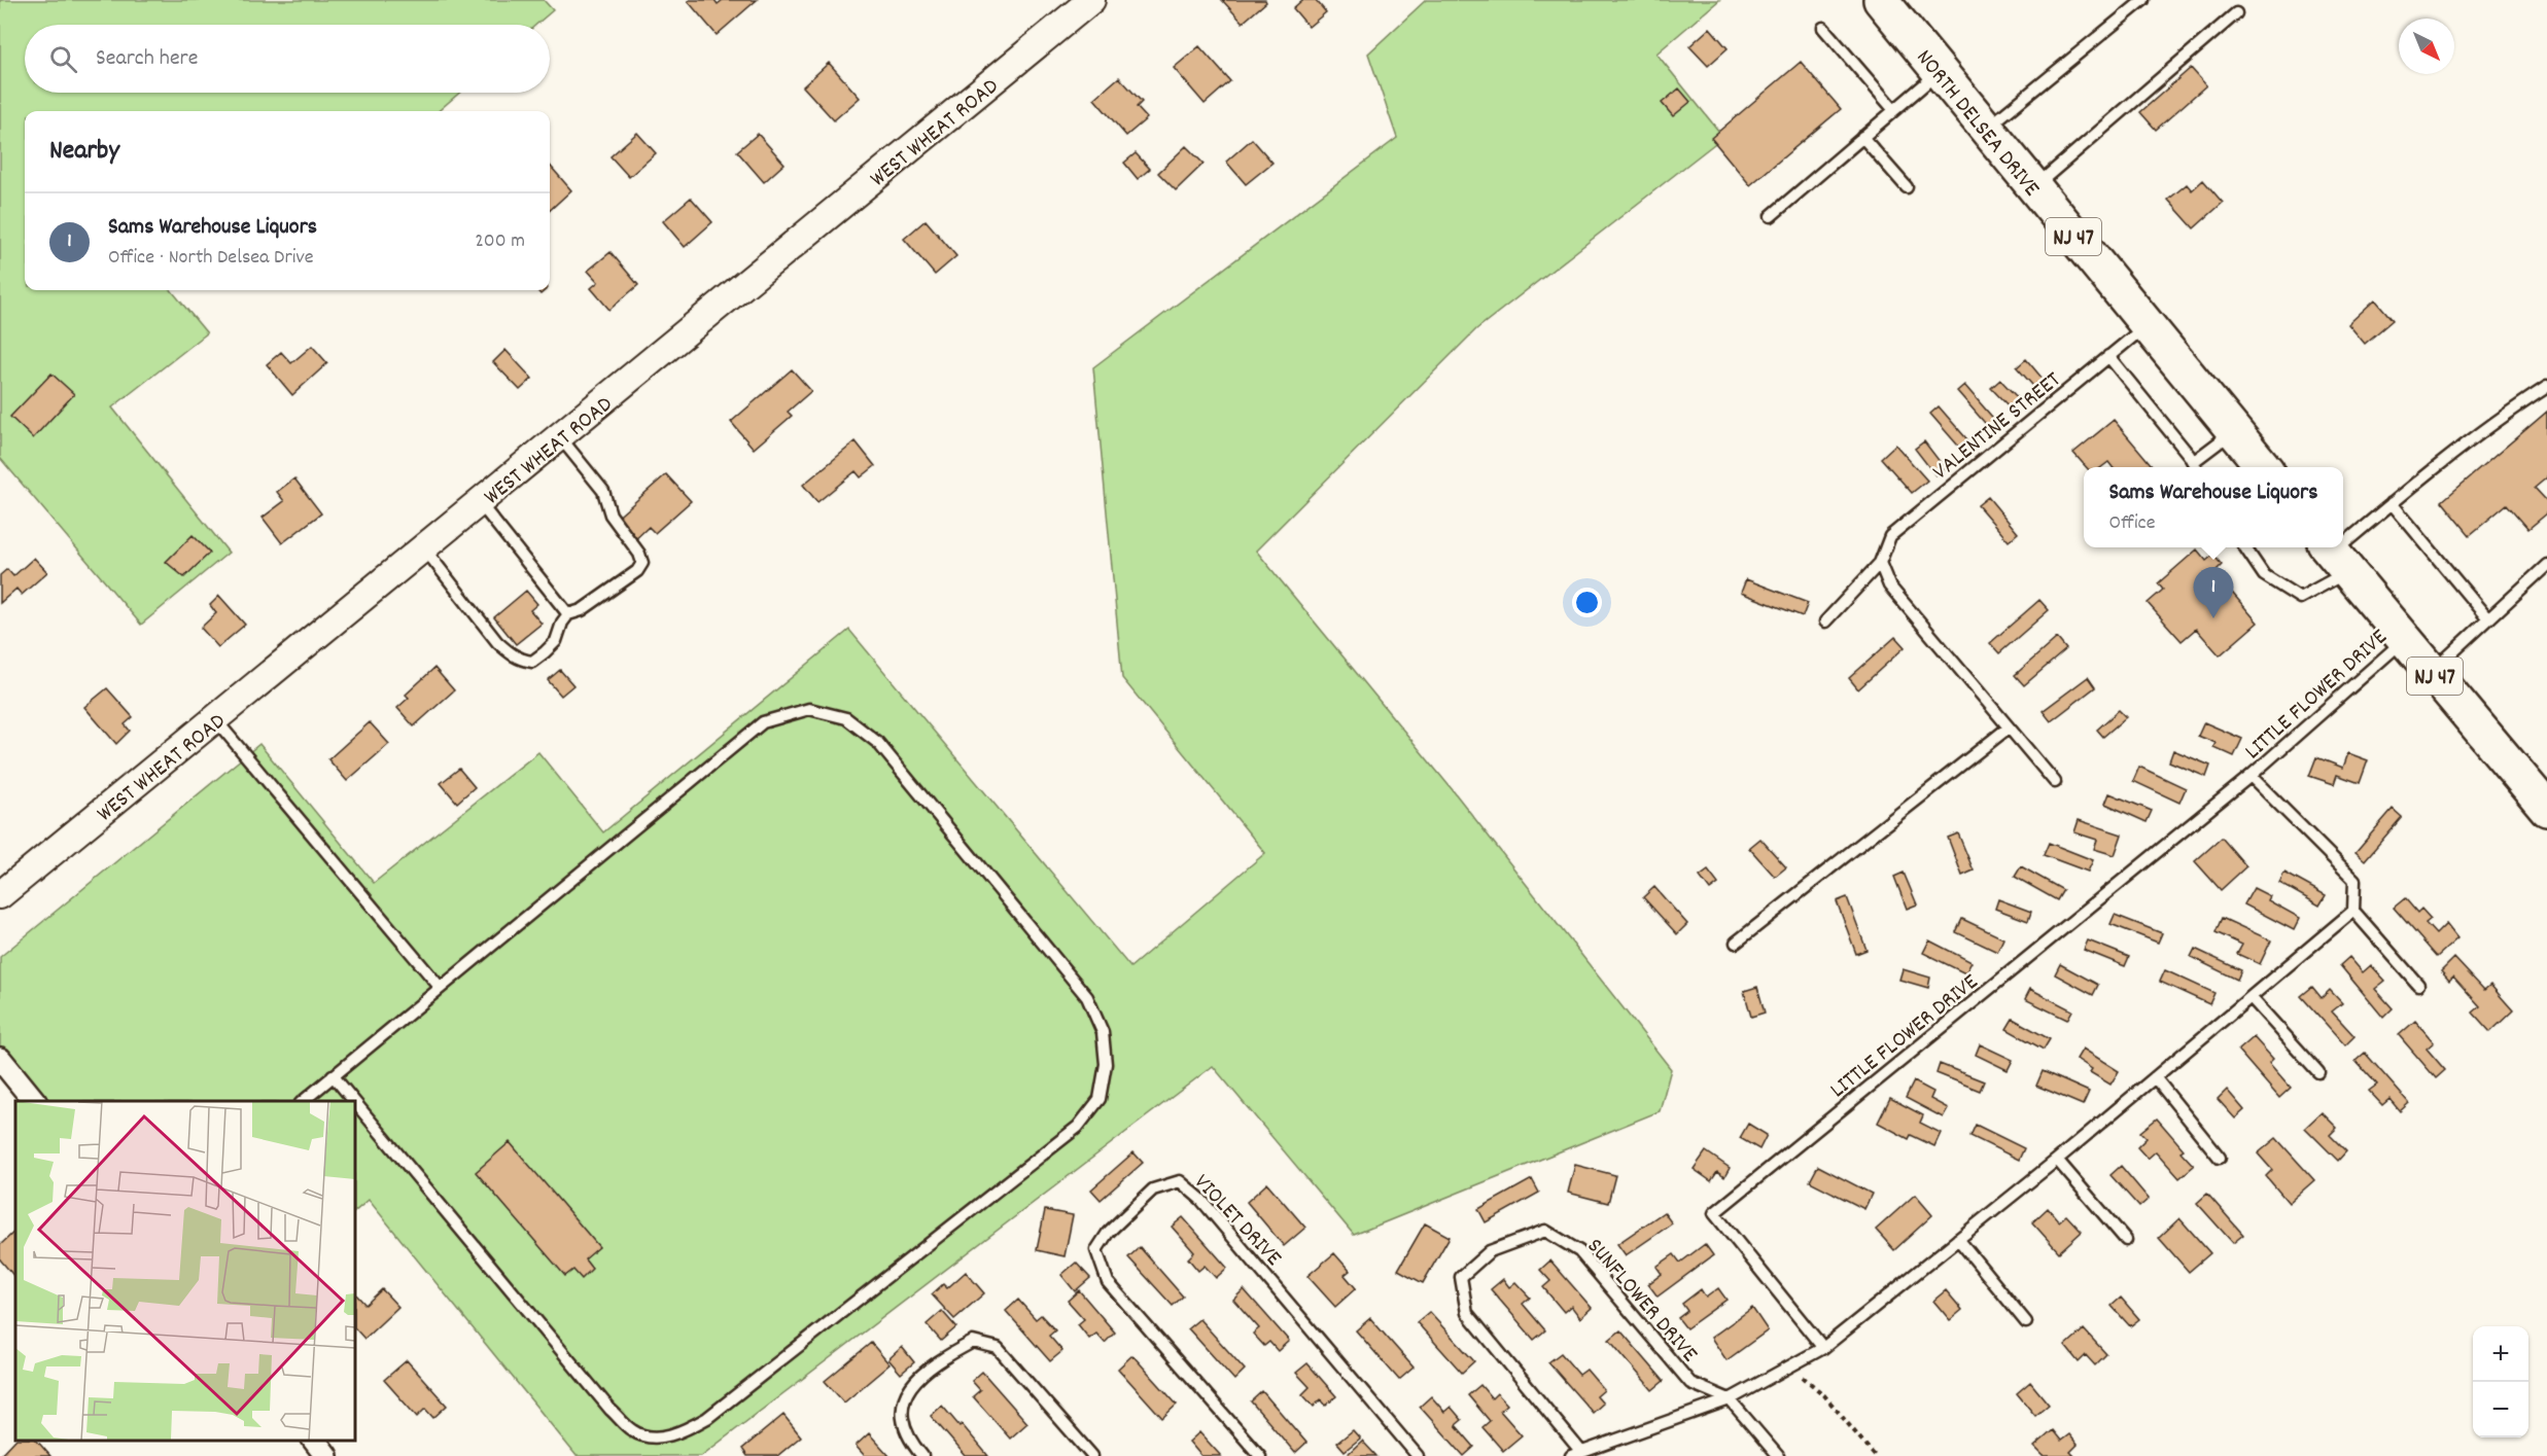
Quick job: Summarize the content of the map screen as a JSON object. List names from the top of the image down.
{
  "streets": {
    "main road": ["NORTH DELSEA DRIVE", "NJ 47"],
    "street": ["WEST WHEAT ROAD"],
    "lane": [
      "VALENTINE STREET",
      "LITTLE FLOWER DRIVE",
      "VIOLET DRIVE",
      "SUNFLOWER DRIVE"
    ]
  },
  "crossings": [
    ["NORTH DELSEA DRIVE", "VALENTINE STREET"],
    ["NJ 47", "LITTLE FLOWER DRIVE"]
  ],
  "north": "bottom right",
  "page": {
    "search": "Search here",
    "heading": "Nearby",
    "list": [
      {
        "mark": "1",
        "name": "Sams Warehouse Liquors",
        "note": "Office · North Delsea Drive",
        "value": "200 m"
      }
    ],
    "popup": ["Sams Warehouse Liquors", "Office"],
    "pins": "1",
    "map_buttons": ["+", "−"]
  }
}
